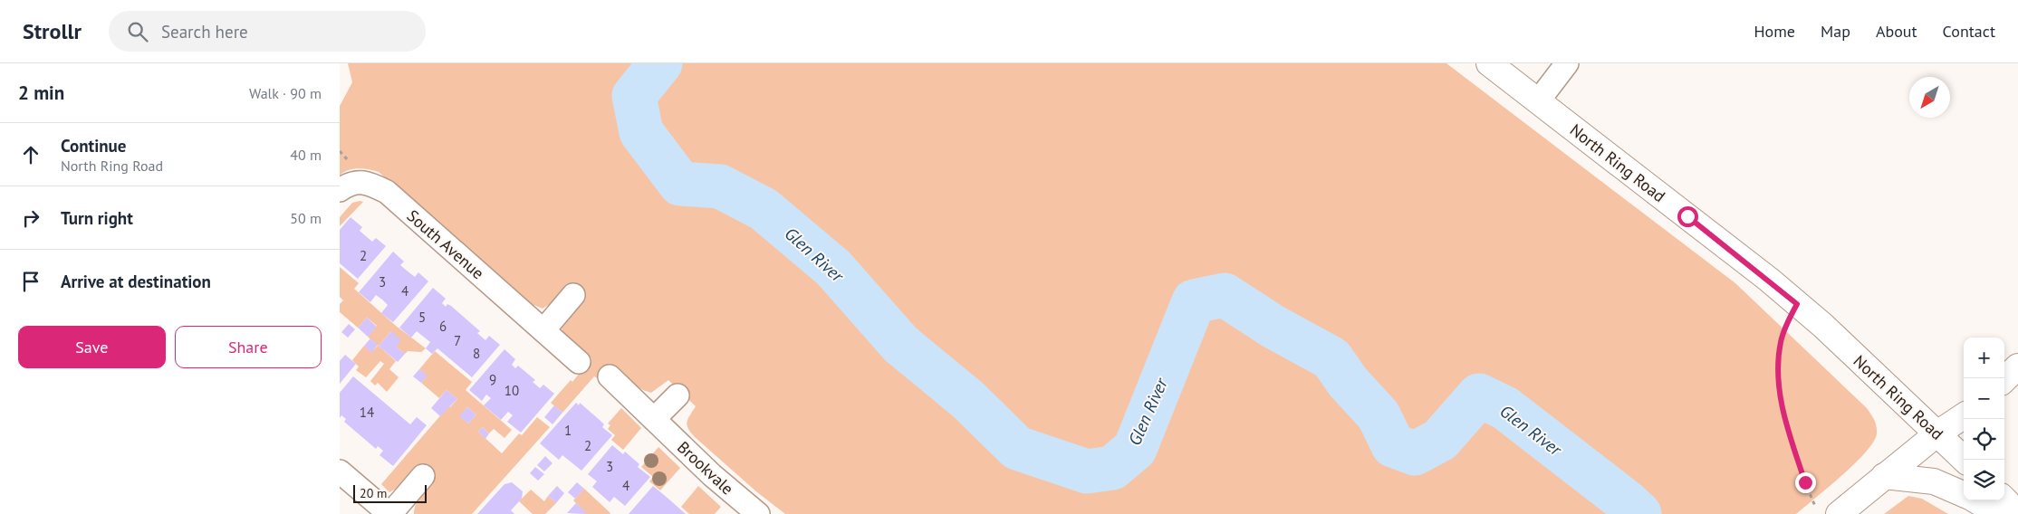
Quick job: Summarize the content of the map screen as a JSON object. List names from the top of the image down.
{
  "streets": {
    "main road": ["North Ring Road"],
    "street": ["South Avenue", "Brookvale"]
  },
  "water": ["Glen River"],
  "house_numbers": [
    "2",
    "3",
    "4",
    "5",
    "6",
    "7",
    "8",
    "9",
    "10",
    "14",
    "1",
    "2",
    "3",
    "4"
  ],
  "scale_bar": "20 m",
  "north": "bottom left",
  "page": {
    "header": "Strollr",
    "search": "Search here",
    "nav": [
      "Home",
      "Map",
      "About",
      "Contact"
    ],
    "heading": ["2 min", "Walk · 90 m"],
    "list": [
      ["Continue", "North Ring Road", "40 m"],
      ["Turn right", "50 m"],
      "Arrive at destination"
    ],
    "buttons": ["Save", "Share"],
    "map_buttons": ["+", "−"],
    "scale": "20 m"
  }
}
